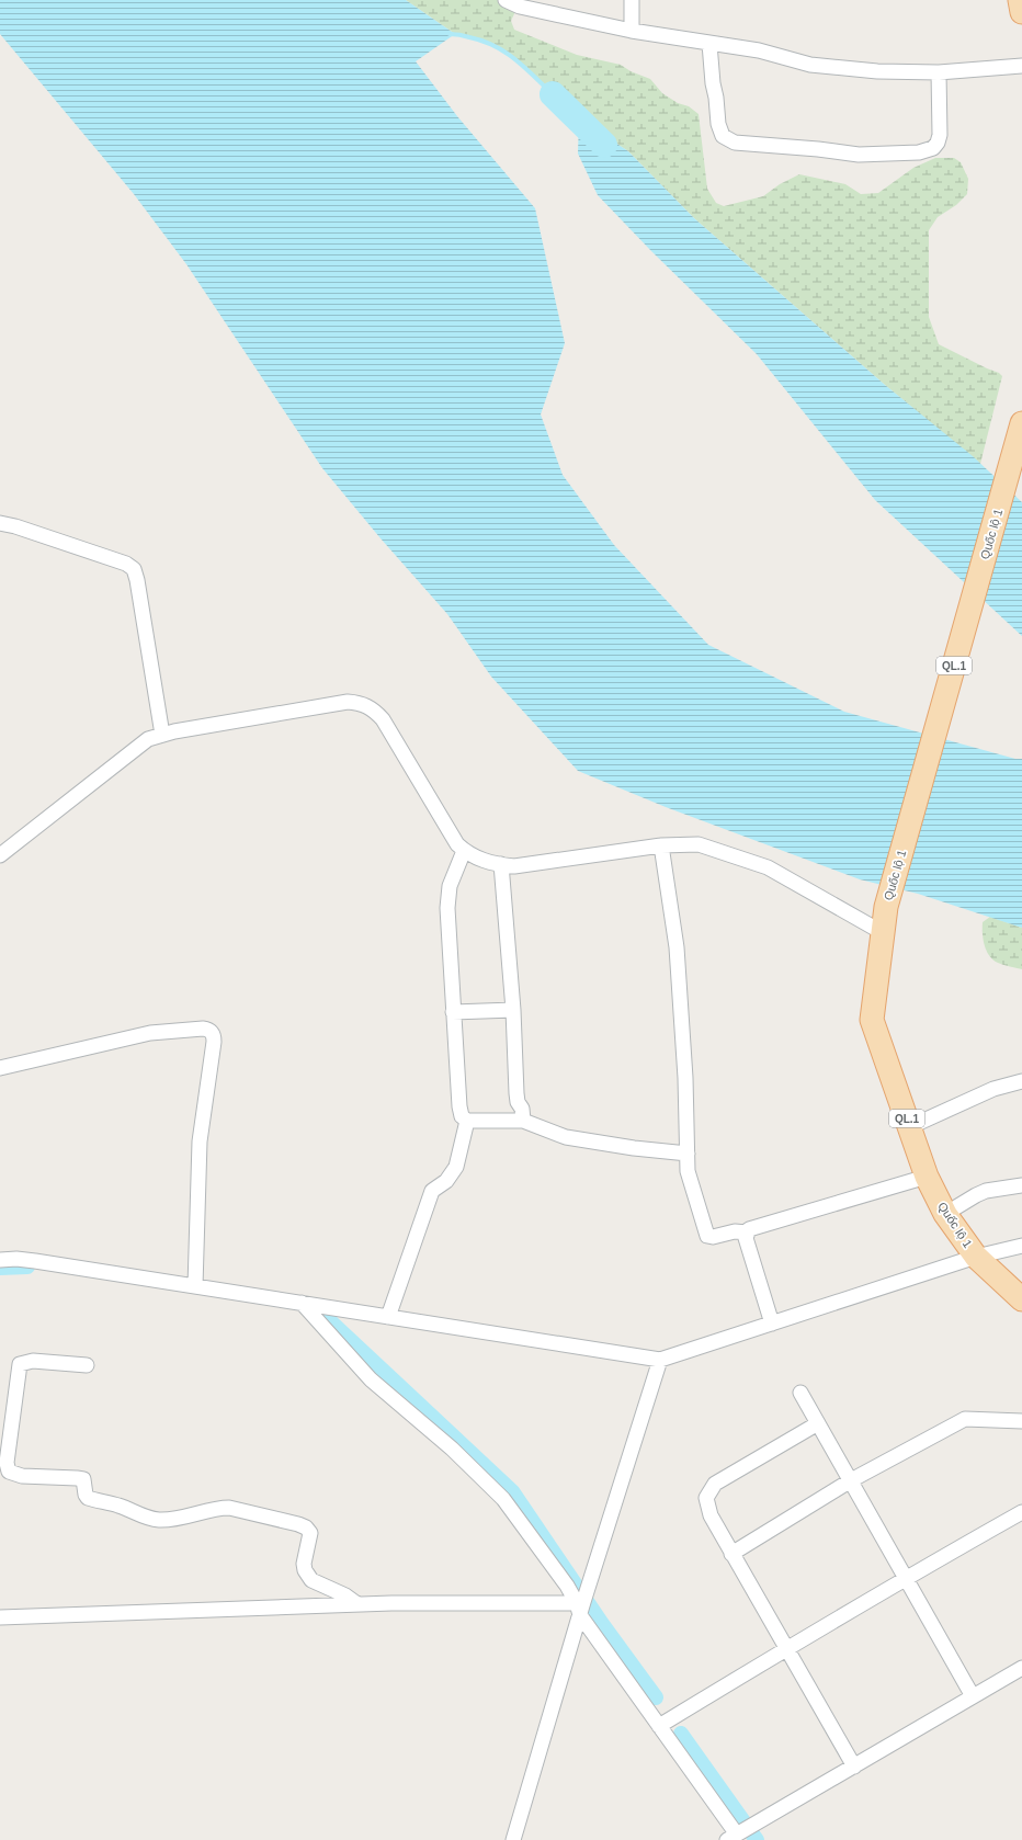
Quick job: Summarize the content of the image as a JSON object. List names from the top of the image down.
{
  "streets": {
    "main road": ["Quốc lộ 1", "QL.1"]
  }
}
